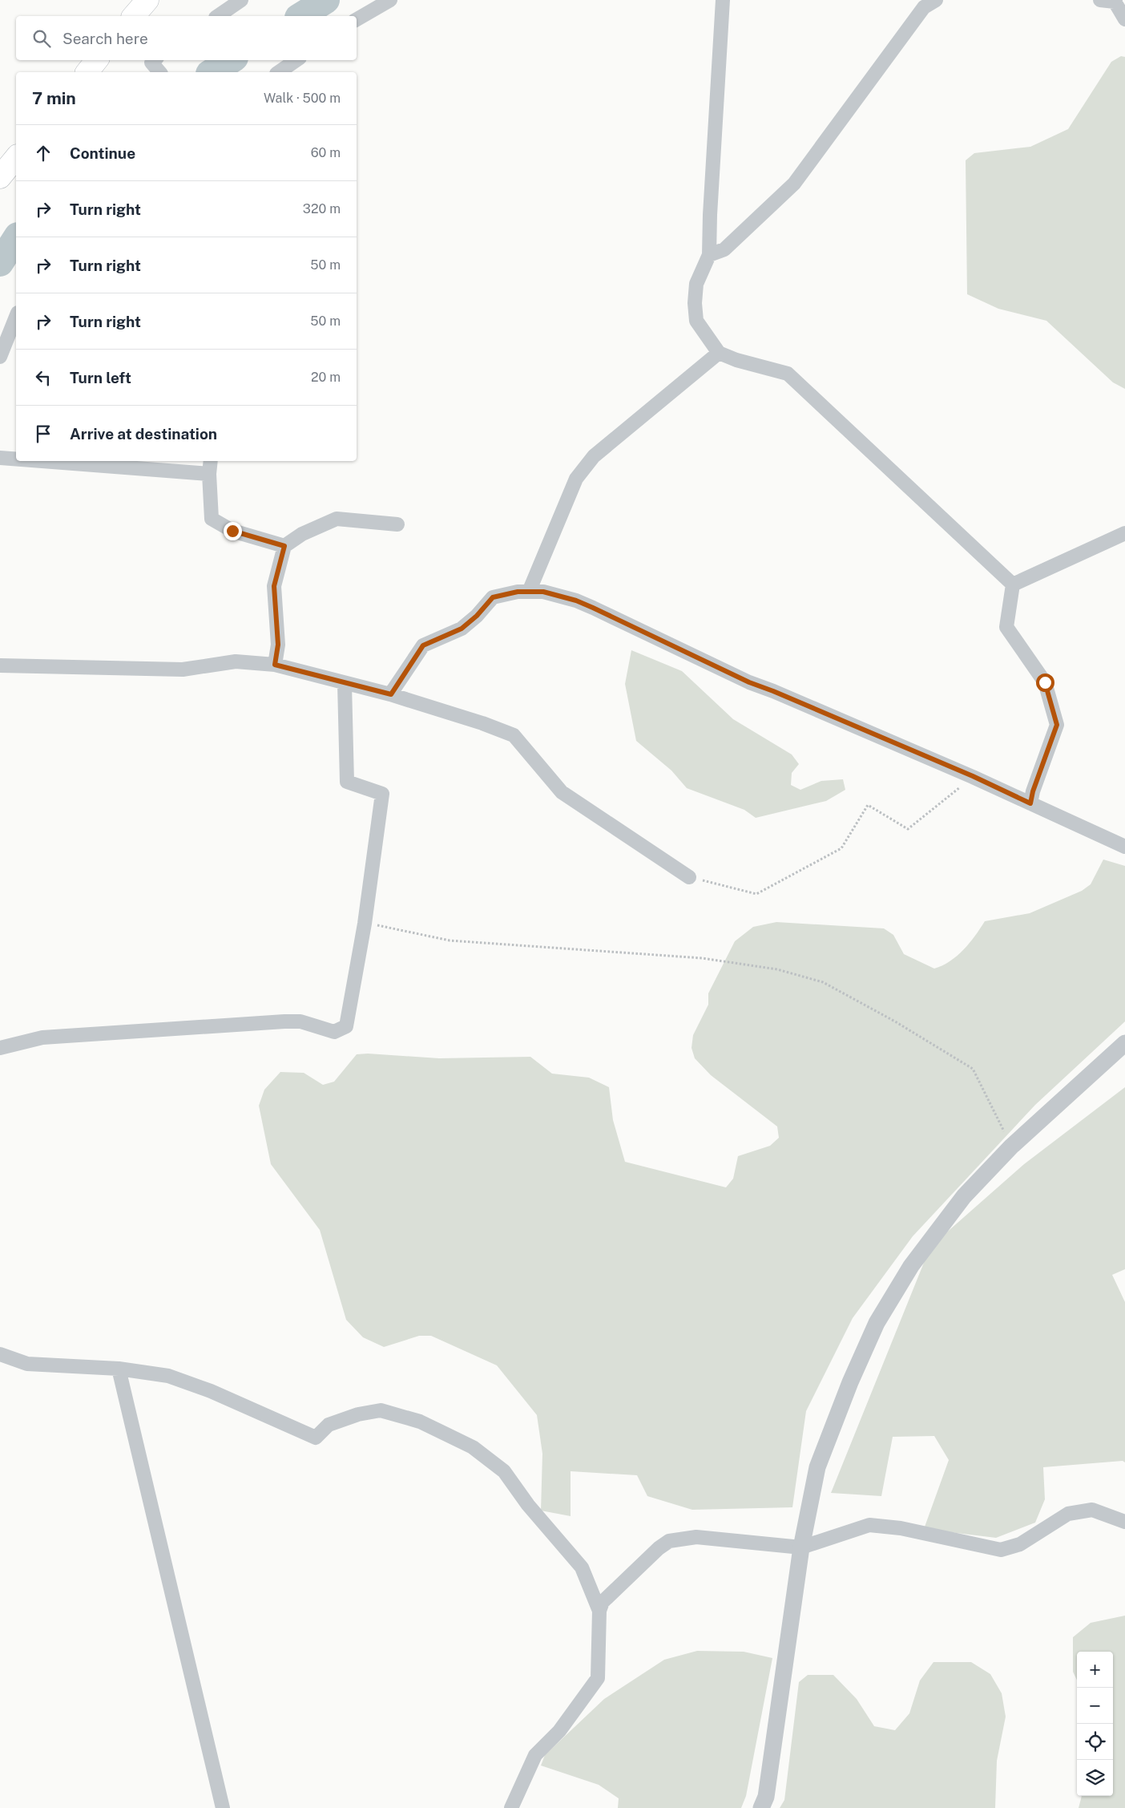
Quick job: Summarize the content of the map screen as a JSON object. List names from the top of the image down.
{
  "page": {
    "search": "Search here",
    "heading": ["7 min", "Walk · 500 m"],
    "list": [
      ["Continue", "60 m"],
      ["Turn right", "320 m"],
      ["Turn right", "50 m"],
      ["Turn right", "50 m"],
      ["Turn left", "20 m"],
      "Arrive at destination"
    ],
    "map_buttons": ["+", "−"]
  }
}
